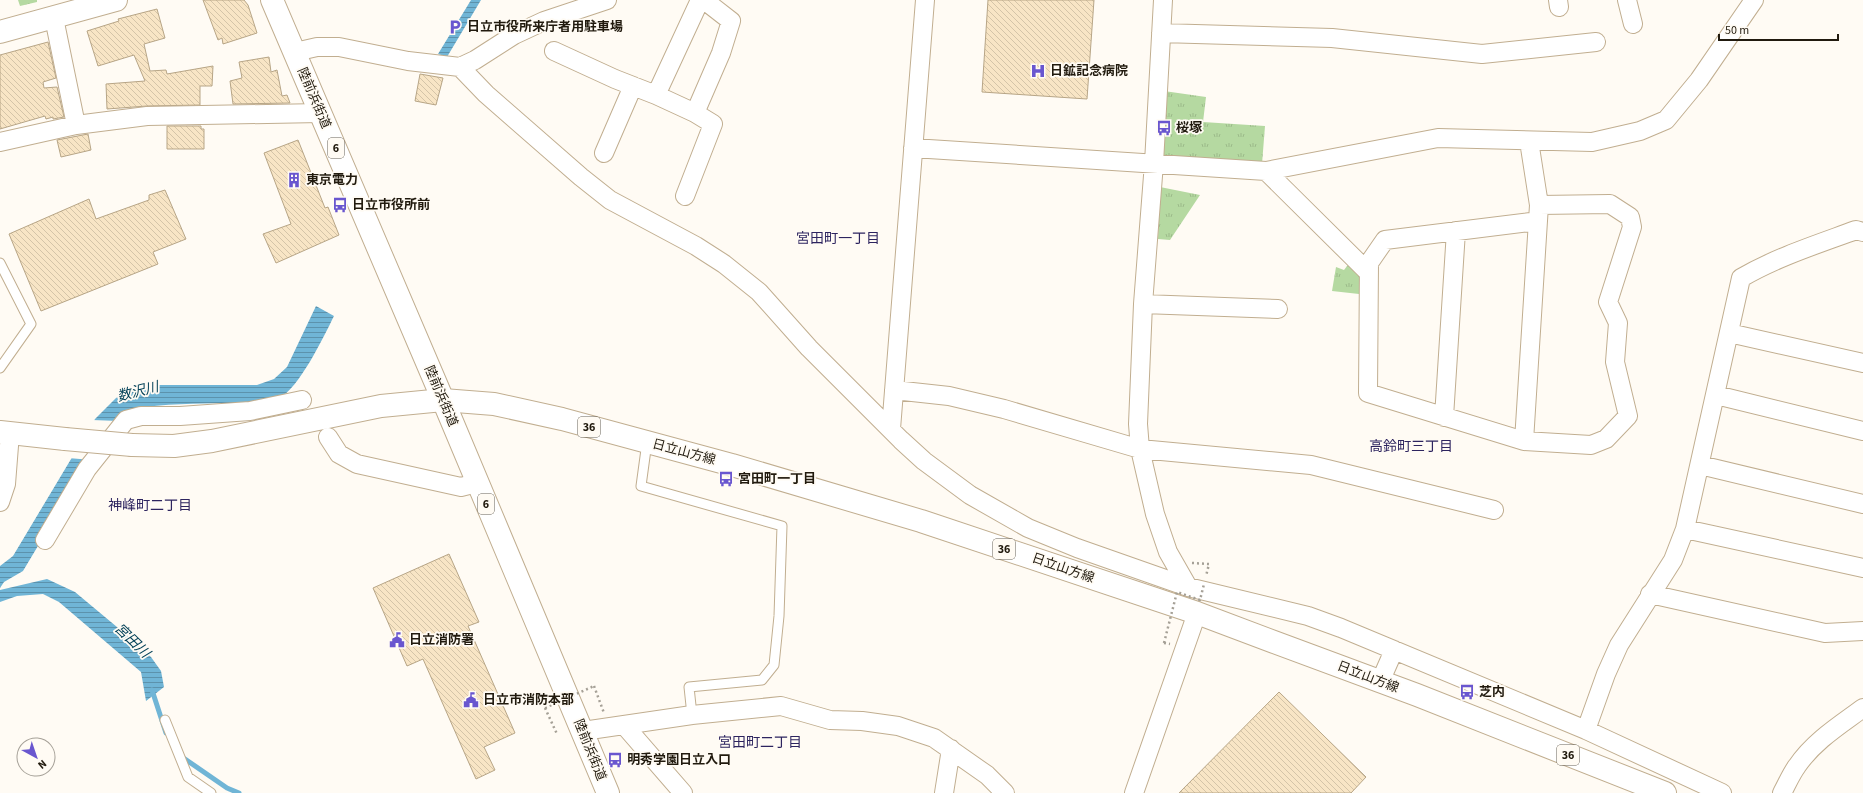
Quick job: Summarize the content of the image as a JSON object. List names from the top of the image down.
{
  "streets": {
    "main road": [
      "陸前浜街道",
      "6",
      "36",
      "日立山方線"
    ]
  },
  "crossings": [
    ["陸前浜街道", "日立山方線"]
  ],
  "districts": [
    "宮田町一丁目",
    "高鈴町三丁目",
    "神峰町二丁目",
    "宮田町二丁目"
  ],
  "water": ["数沢川", "宮田川"],
  "places": {
    "parking": ["日立市役所来庁者用駐車場"],
    "hospital": ["日鉱記念病院"],
    "bus stop": [
      "桜塚",
      "日立市役所前",
      "宮田町一丁目",
      "芝内",
      "明秀学園日立入口"
    ],
    "building": ["東京電力"],
    "public building": ["日立消防署", "日立市消防本部"]
  },
  "scale_bar": "50 m",
  "north": "bottom right"
}
